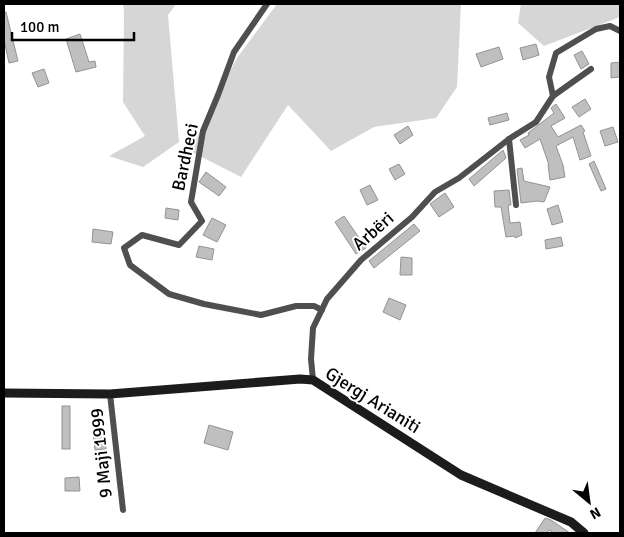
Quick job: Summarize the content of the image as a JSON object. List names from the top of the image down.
{
  "streets": {
    "main road": ["Gjergj Arianiti"],
    "street": ["Bardheci", "Arbëri", "9 Maji 1999"]
  },
  "crossings": [
    ["Bardheci", "Arbëri"],
    ["Arbëri", "Gjergj Arianiti"],
    ["Gjergj Arianiti", "9 Maji 1999"]
  ],
  "scale_bar": "100 m",
  "north": "bottom right"
}
